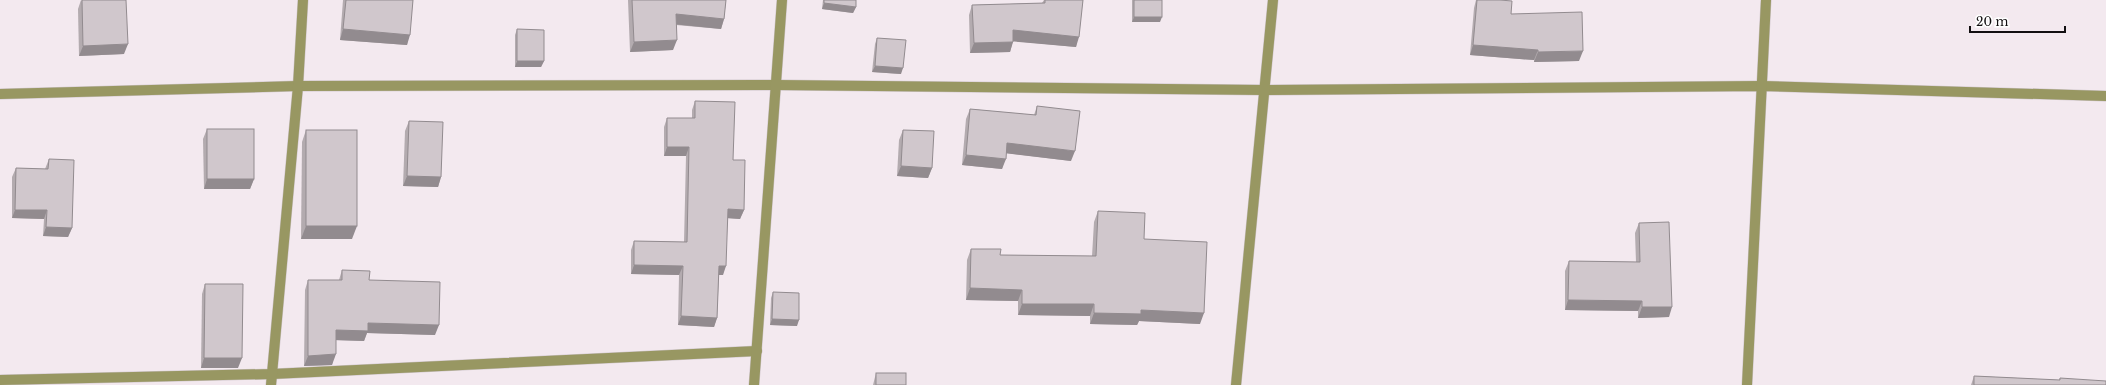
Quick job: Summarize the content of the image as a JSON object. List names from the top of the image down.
{
  "scale_bar": "20 m"
}
